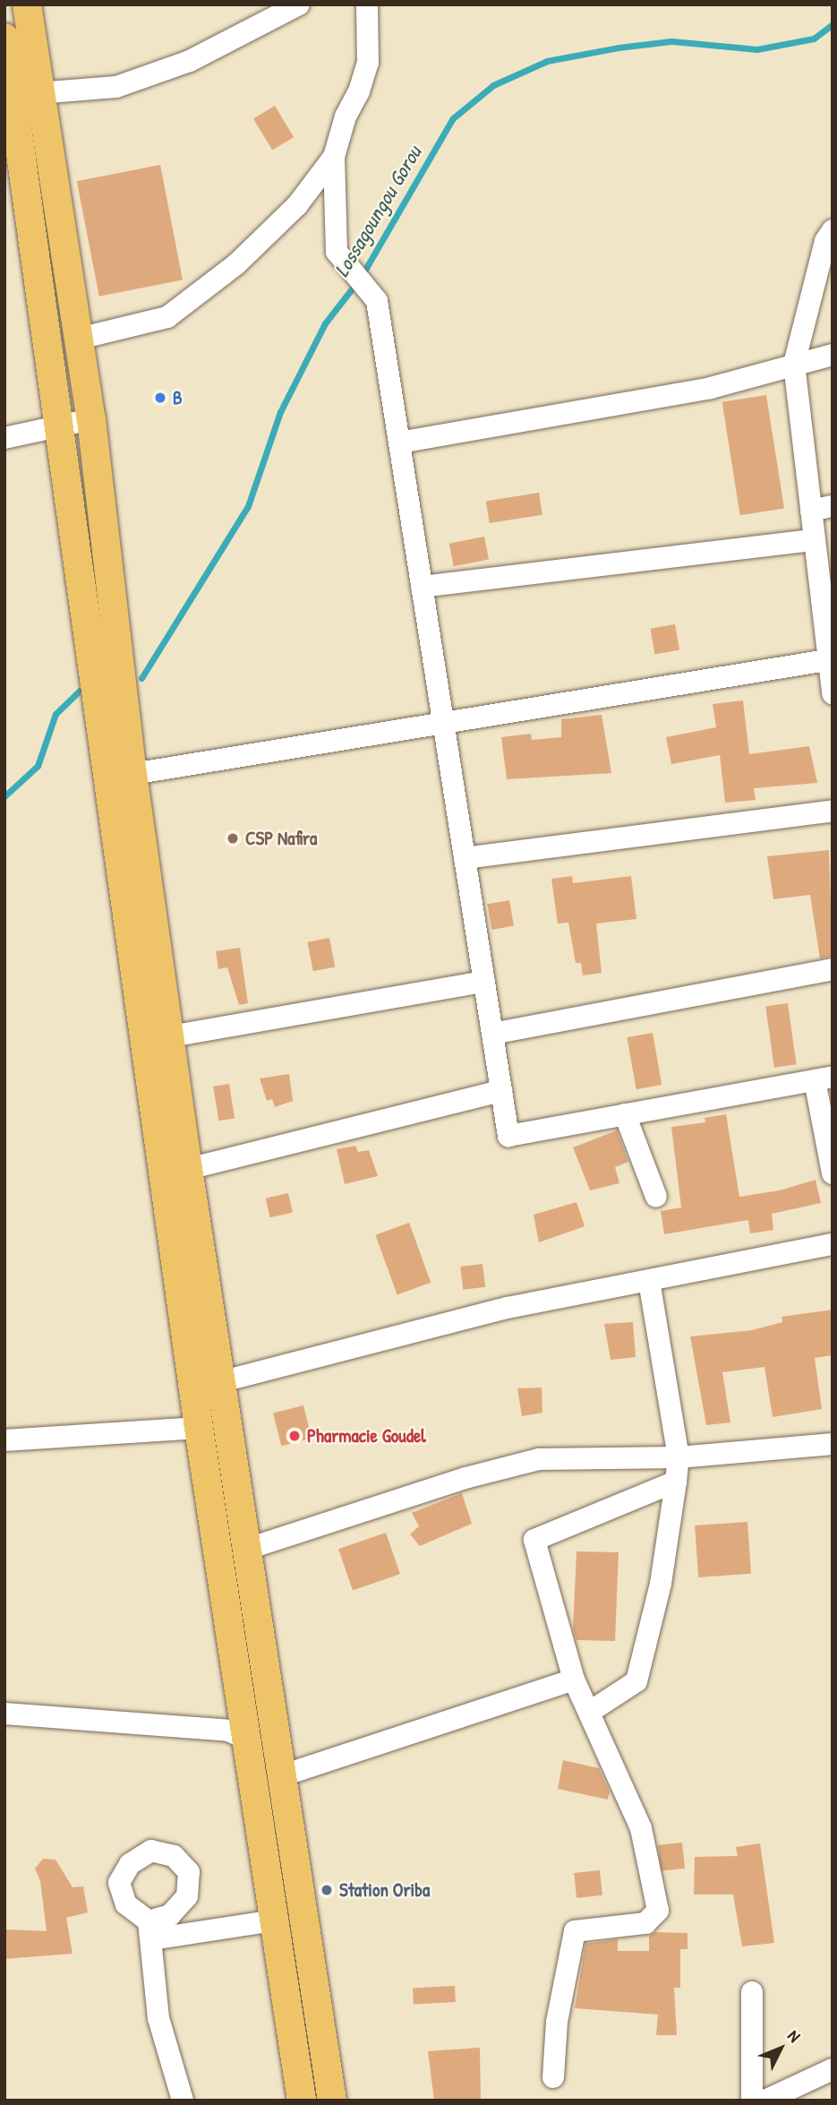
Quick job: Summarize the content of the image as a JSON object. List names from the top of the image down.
{
  "water": ["Lossagoungou Gorou"],
  "places": [
    "B",
    "CSP Nafira",
    "Pharmacie Goudel",
    "Station Oriba"
  ],
  "north": "top right"
}
